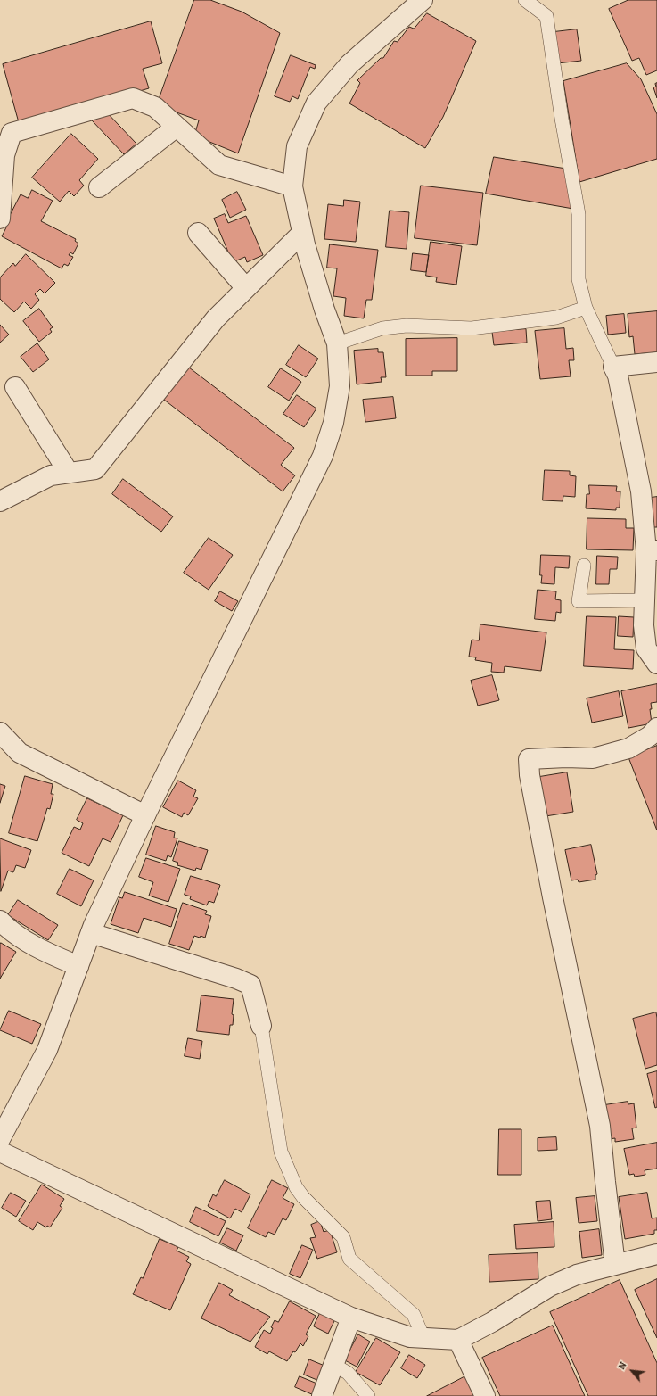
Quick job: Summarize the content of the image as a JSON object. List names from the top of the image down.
{
  "north": "top left"
}
